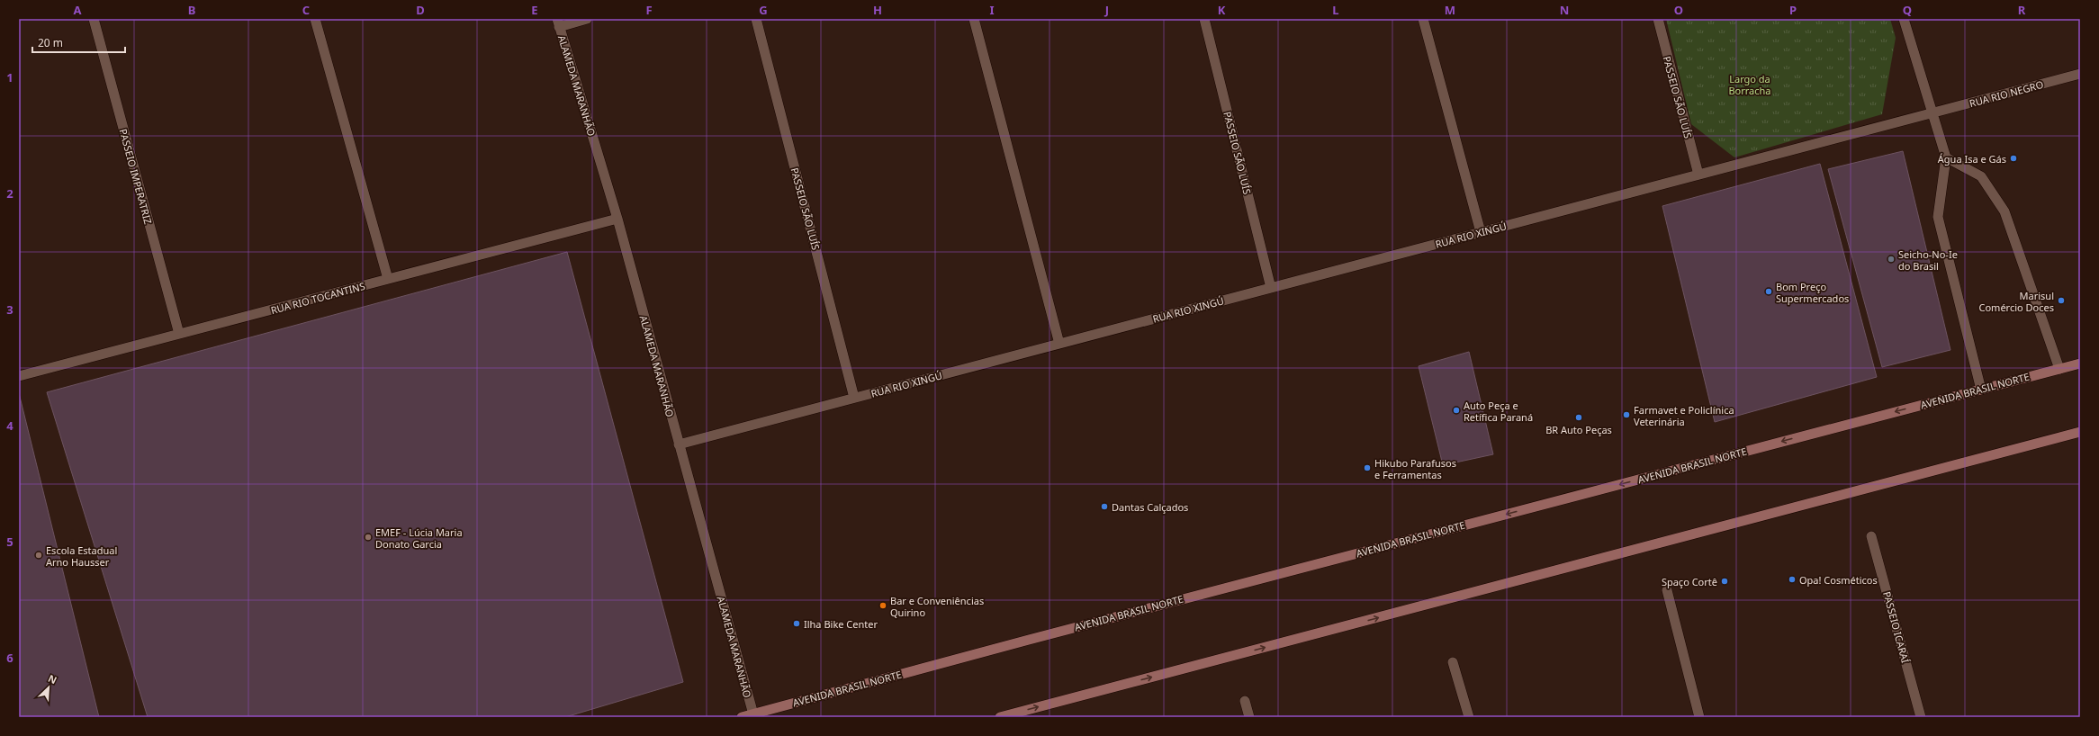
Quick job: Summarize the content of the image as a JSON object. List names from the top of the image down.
{
  "streets": {
    "main road": ["AVENIDA BRASIL NORTE"],
    "street": [
      "ALAMEDA MARANHÃO",
      "RUA RIO NEGRO",
      "PASSEIO SÃO LUÍS",
      "PASSEIO IMPERATRIZ",
      "RUA RIO XINGÚ",
      "RUA RIO TOCANTINS",
      "PASSEIO ICARAÍ"
    ]
  },
  "crossings": [
    ["ALAMEDA MARANHÃO", "RUA RIO XINGÚ"],
    ["ALAMEDA MARANHÃO", "RUA RIO TOCANTINS"],
    ["ALAMEDA MARANHÃO", "AVENIDA BRASIL NORTE"],
    ["RUA RIO NEGRO", "PASSEIO SÃO LUÍS"],
    ["RUA RIO NEGRO", "RUA RIO XINGÚ"],
    ["PASSEIO SÃO LUÍS", "RUA RIO XINGÚ"],
    ["PASSEIO IMPERATRIZ", "RUA RIO TOCANTINS"]
  ],
  "parks": ["Largo da Borracha"],
  "places": [
    "Água Isa e Gás",
    "Seicho-No-Ie do Brasil",
    "Bom Preço Supermercados",
    "Marisul Comércio Doces",
    "Auto Peça e Retífica Paraná",
    "Farmavet e Policlínica Veterinária",
    "BR Auto Peças",
    "Hikubo Parafusos e Ferramentas",
    "Dantas Calçados",
    "EMEF - Lúcia Maria Donato Garcia",
    "Escola Estadual Arno Hausser",
    "Opa! Cosméticos",
    "Spaço Cortê",
    "Bar e Conveniências Quirino",
    "Ilha Bike Center"
  ],
  "scale_bar": "20 m",
  "north": "top right",
  "grid": {
    "columns": [
      "A",
      "B",
      "C",
      "D",
      "E",
      "F",
      "G",
      "H",
      "I",
      "J",
      "K",
      "L",
      "M",
      "N",
      "O",
      "P",
      "Q",
      "R"
    ],
    "rows": [
      "1",
      "2",
      "3",
      "4",
      "5",
      "6"
    ]
  }
}
